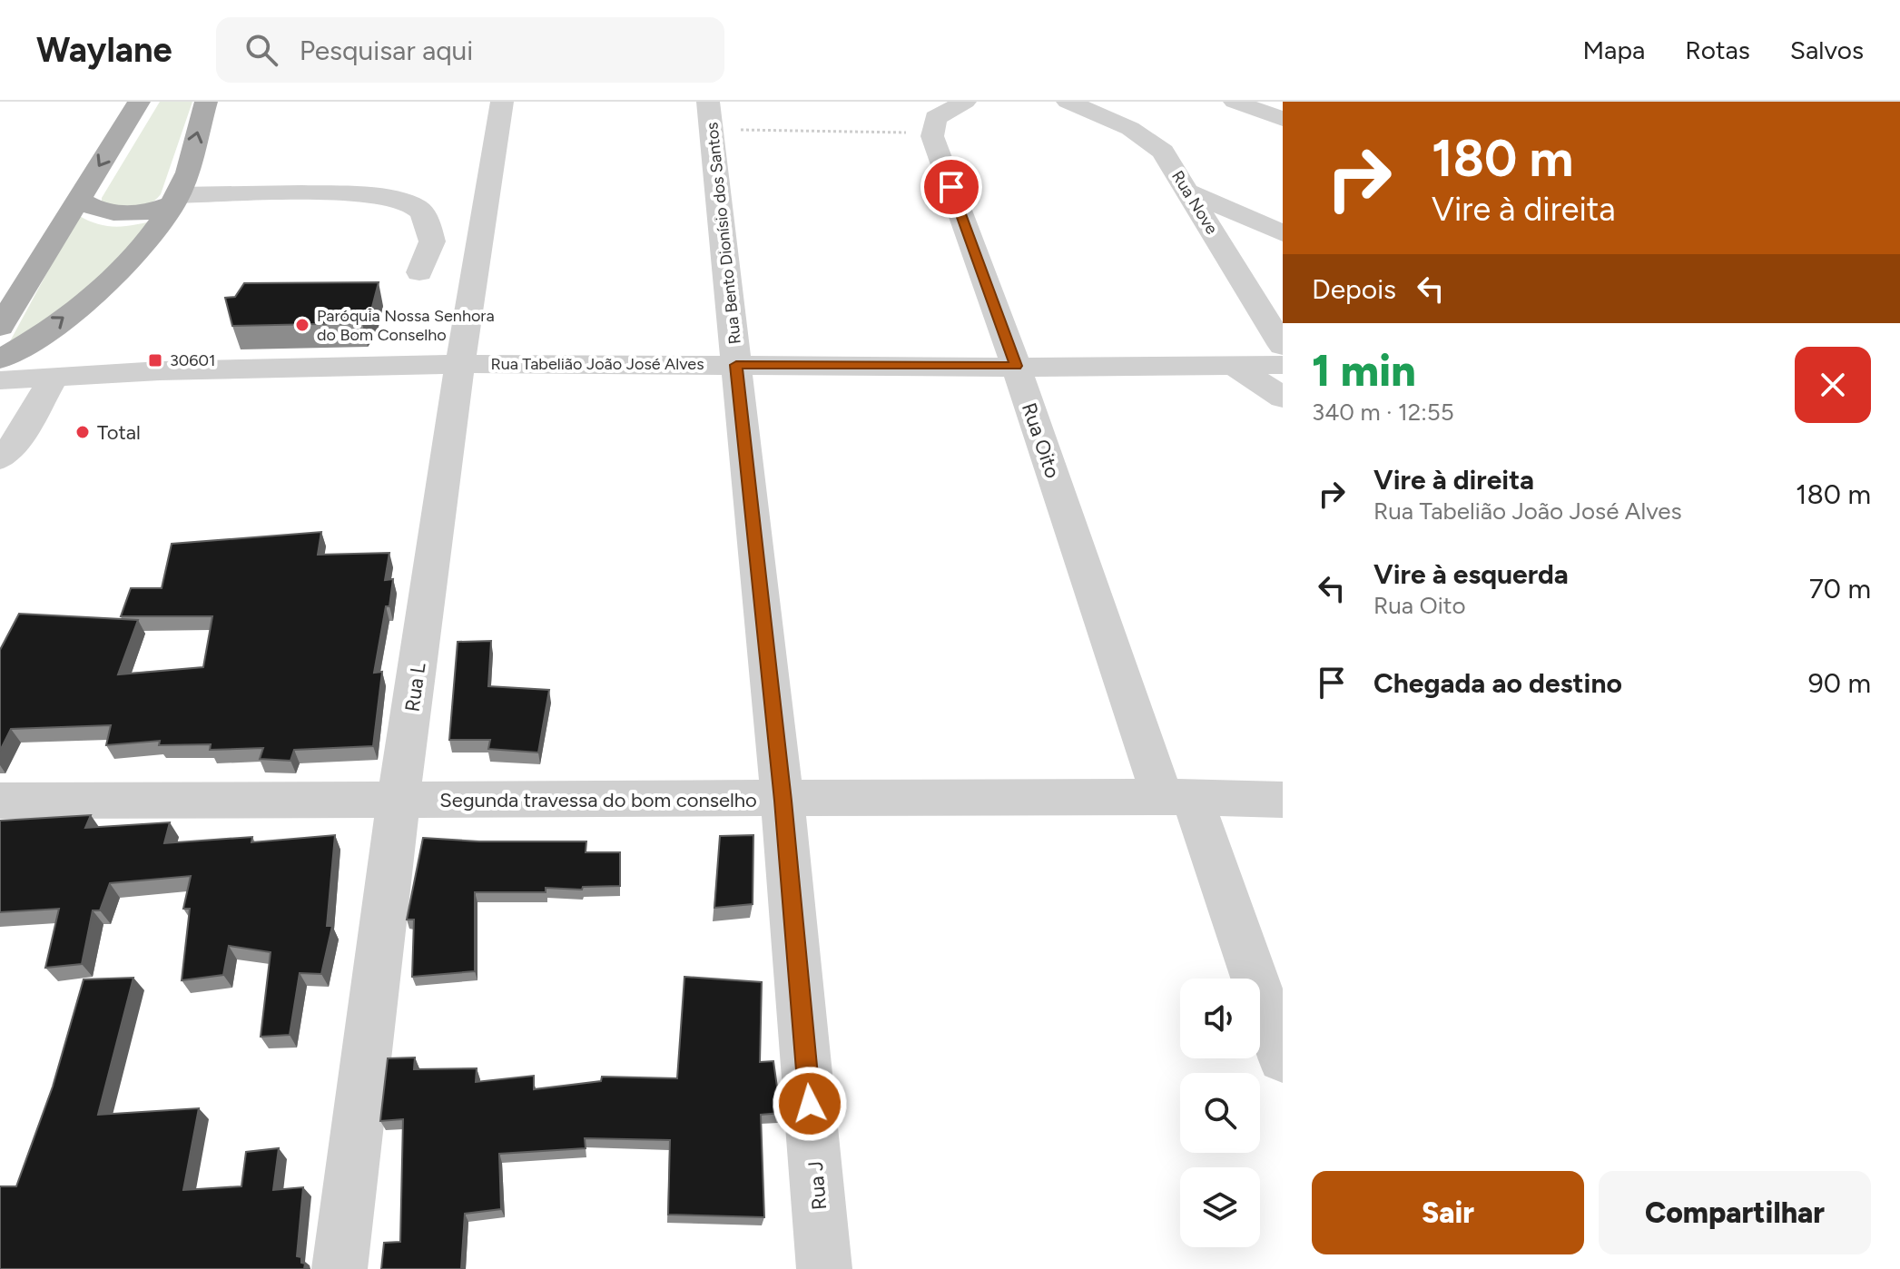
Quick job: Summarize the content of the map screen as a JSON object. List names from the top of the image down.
{
  "streets": {
    "street": [
      "Rua Nove",
      "Rua Bento Dionísio dos Santos",
      "Rua Tabelião João José Alves",
      "Rua Oito",
      "Rua L",
      "Segunda travessa do bom conselho",
      "Rua J"
    ]
  },
  "crossings": [
    ["Rua Bento Dionísio dos Santos", "Rua Tabelião João José Alves"],
    ["Rua Bento Dionísio dos Santos", "Rua J"],
    ["Rua Tabelião João José Alves", "Rua Oito"],
    ["Rua Tabelião João José Alves", "Rua L"],
    ["Rua Tabelião João José Alves", "Rua J"],
    ["Rua Oito", "Segunda travessa do bom conselho"],
    ["Rua L", "Segunda travessa do bom conselho"],
    ["Segunda travessa do bom conselho", "Rua J"]
  ],
  "places": {
    "other": ["Paróquia Nossa Senhora do Bom Conselho", "Total"],
    "transit": ["30601"]
  },
  "page": {
    "header": "Waylane",
    "search": "Pesquisar aqui",
    "nav": ["Mapa", "Rotas", "Salvos"],
    "turn": ["180 m", "Vire à direita"],
    "then": "Depois",
    "heading": ["1 min", "340 m · 12:55"],
    "list": [
      {
        "name": "Vire à direita",
        "note": "Rua Tabelião João José Alves",
        "value": "180 m"
      },
      {
        "name": "Vire à esquerda",
        "note": "Rua Oito",
        "value": "70 m"
      },
      {
        "name": "Chegada ao destino",
        "value": "90 m"
      }
    ],
    "buttons": ["Sair", "Compartilhar"]
  }
}
